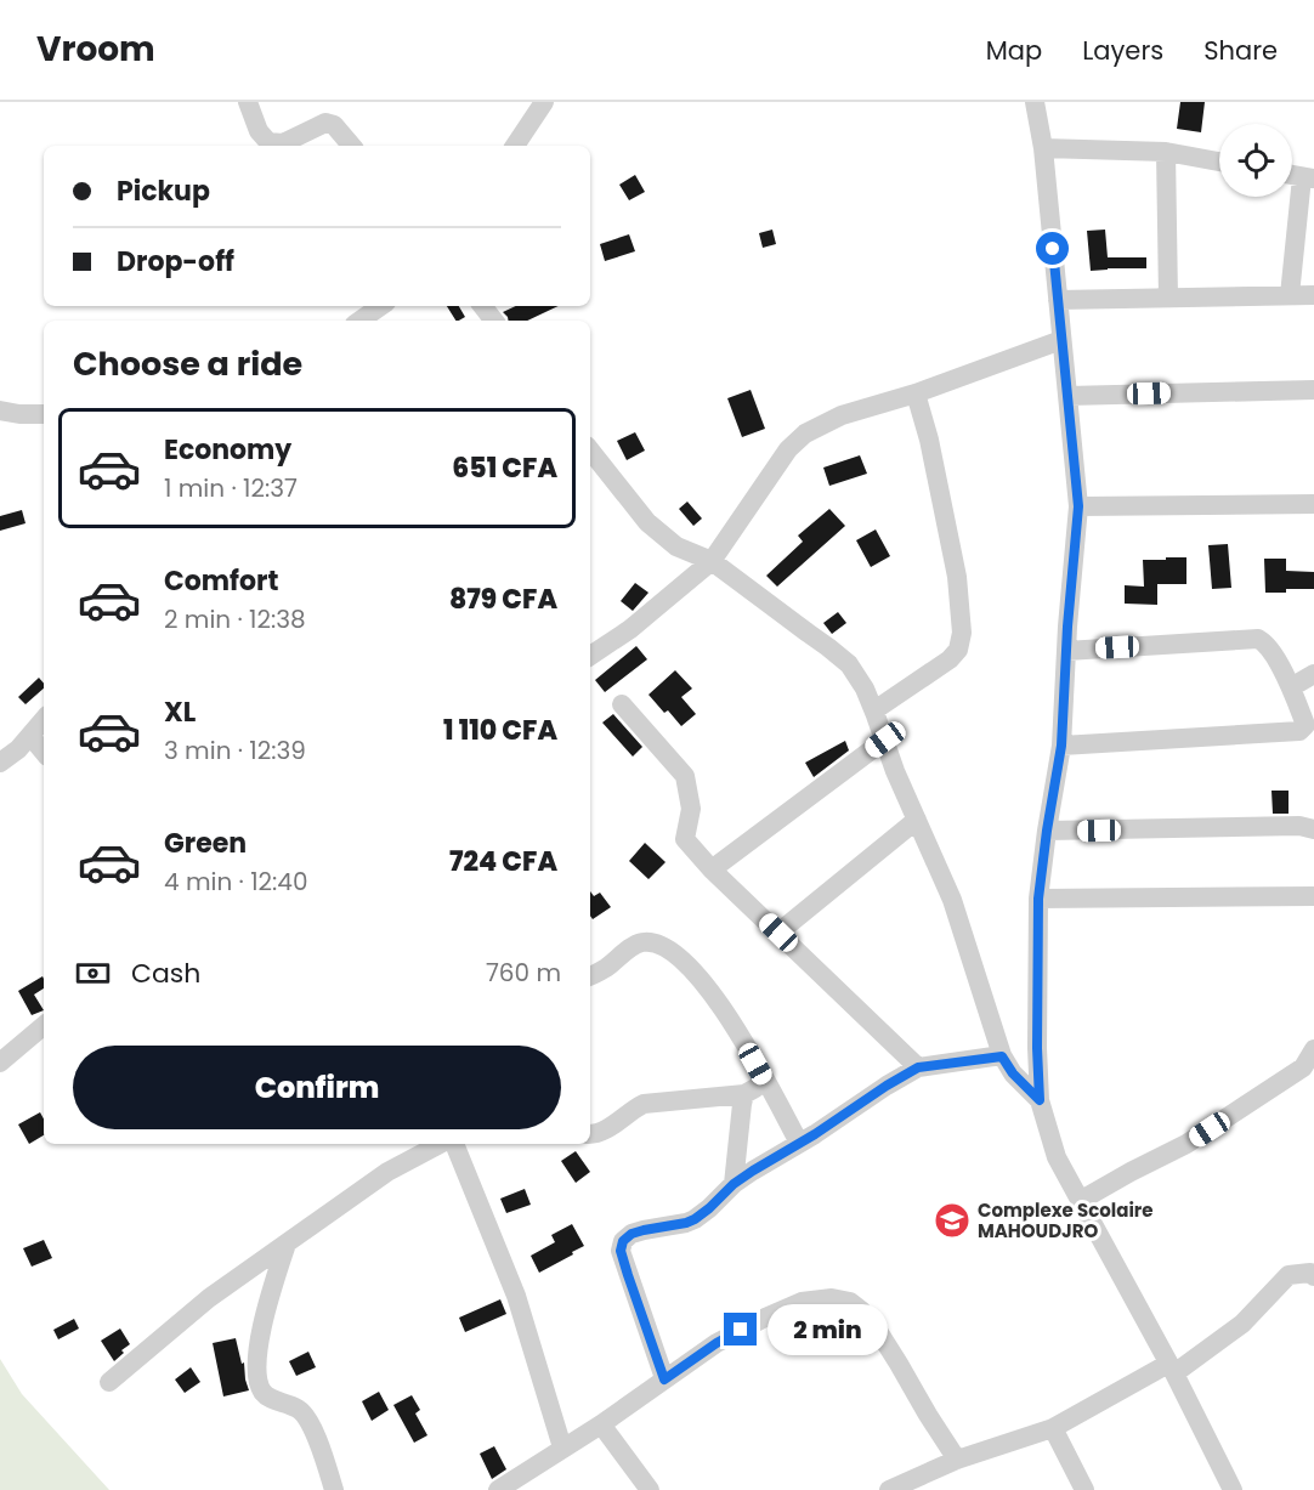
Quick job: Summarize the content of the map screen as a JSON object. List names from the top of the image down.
{
  "places": {
    "school or university": ["Complexe Scolaire MAHOUDJRO"]
  },
  "page": {
    "header": "Vroom",
    "nav": ["Map", "Layers", "Share"],
    "banner": ["Pickup", "Drop-off"],
    "heading": "Choose a ride",
    "list": [
      {
        "name": "Economy",
        "note": "1 min · 12:37",
        "value": "651 CFA"
      },
      {
        "name": "Comfort",
        "note": "2 min · 12:38",
        "value": "879 CFA"
      },
      {
        "name": "XL",
        "note": "3 min · 12:39",
        "value": "1 110 CFA"
      },
      {
        "name": "Green",
        "note": "4 min · 12:40",
        "value": "724 CFA"
      }
    ],
    "pay": ["Cash", "760 m"],
    "buttons": "Confirm",
    "bubble": "2 min"
  }
}
